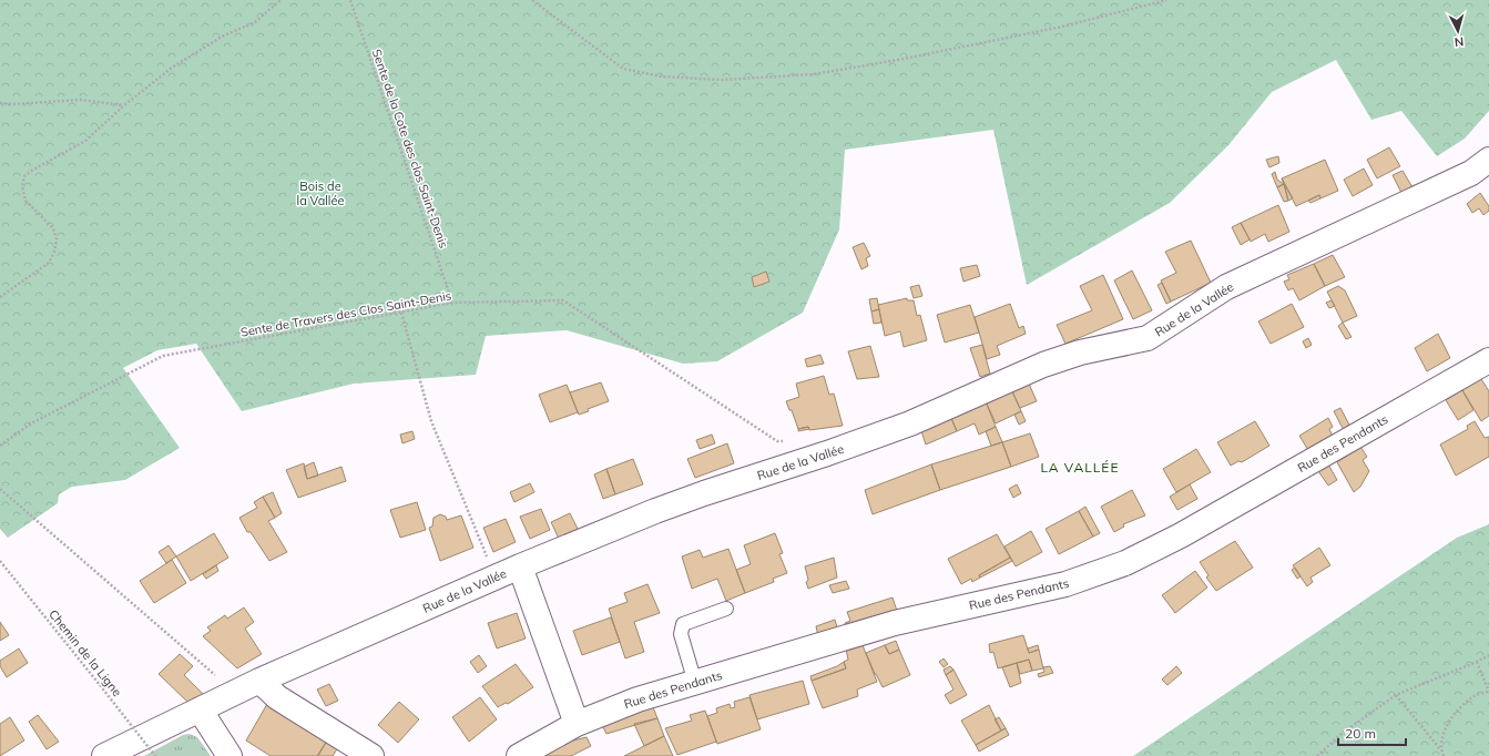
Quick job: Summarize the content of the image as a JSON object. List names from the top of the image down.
{
  "streets": {
    "street": ["Rue de la Vallée", "Rue des Pendants"],
    "path": ["Sente de la Cote des clos Saint-Denis", "Sente de Travers des Clos Saint-Denis", "Chemin de la Ligne"]
  },
  "crossings": [
    ["Sente de la Cote des clos Saint-Denis", "Sente de Travers des Clos Saint-Denis"]
  ],
  "districts": ["LA VALLÉE"],
  "parks": ["Bois de la Vallée"],
  "scale_bar": "20 m",
  "north": "bottom"
}
